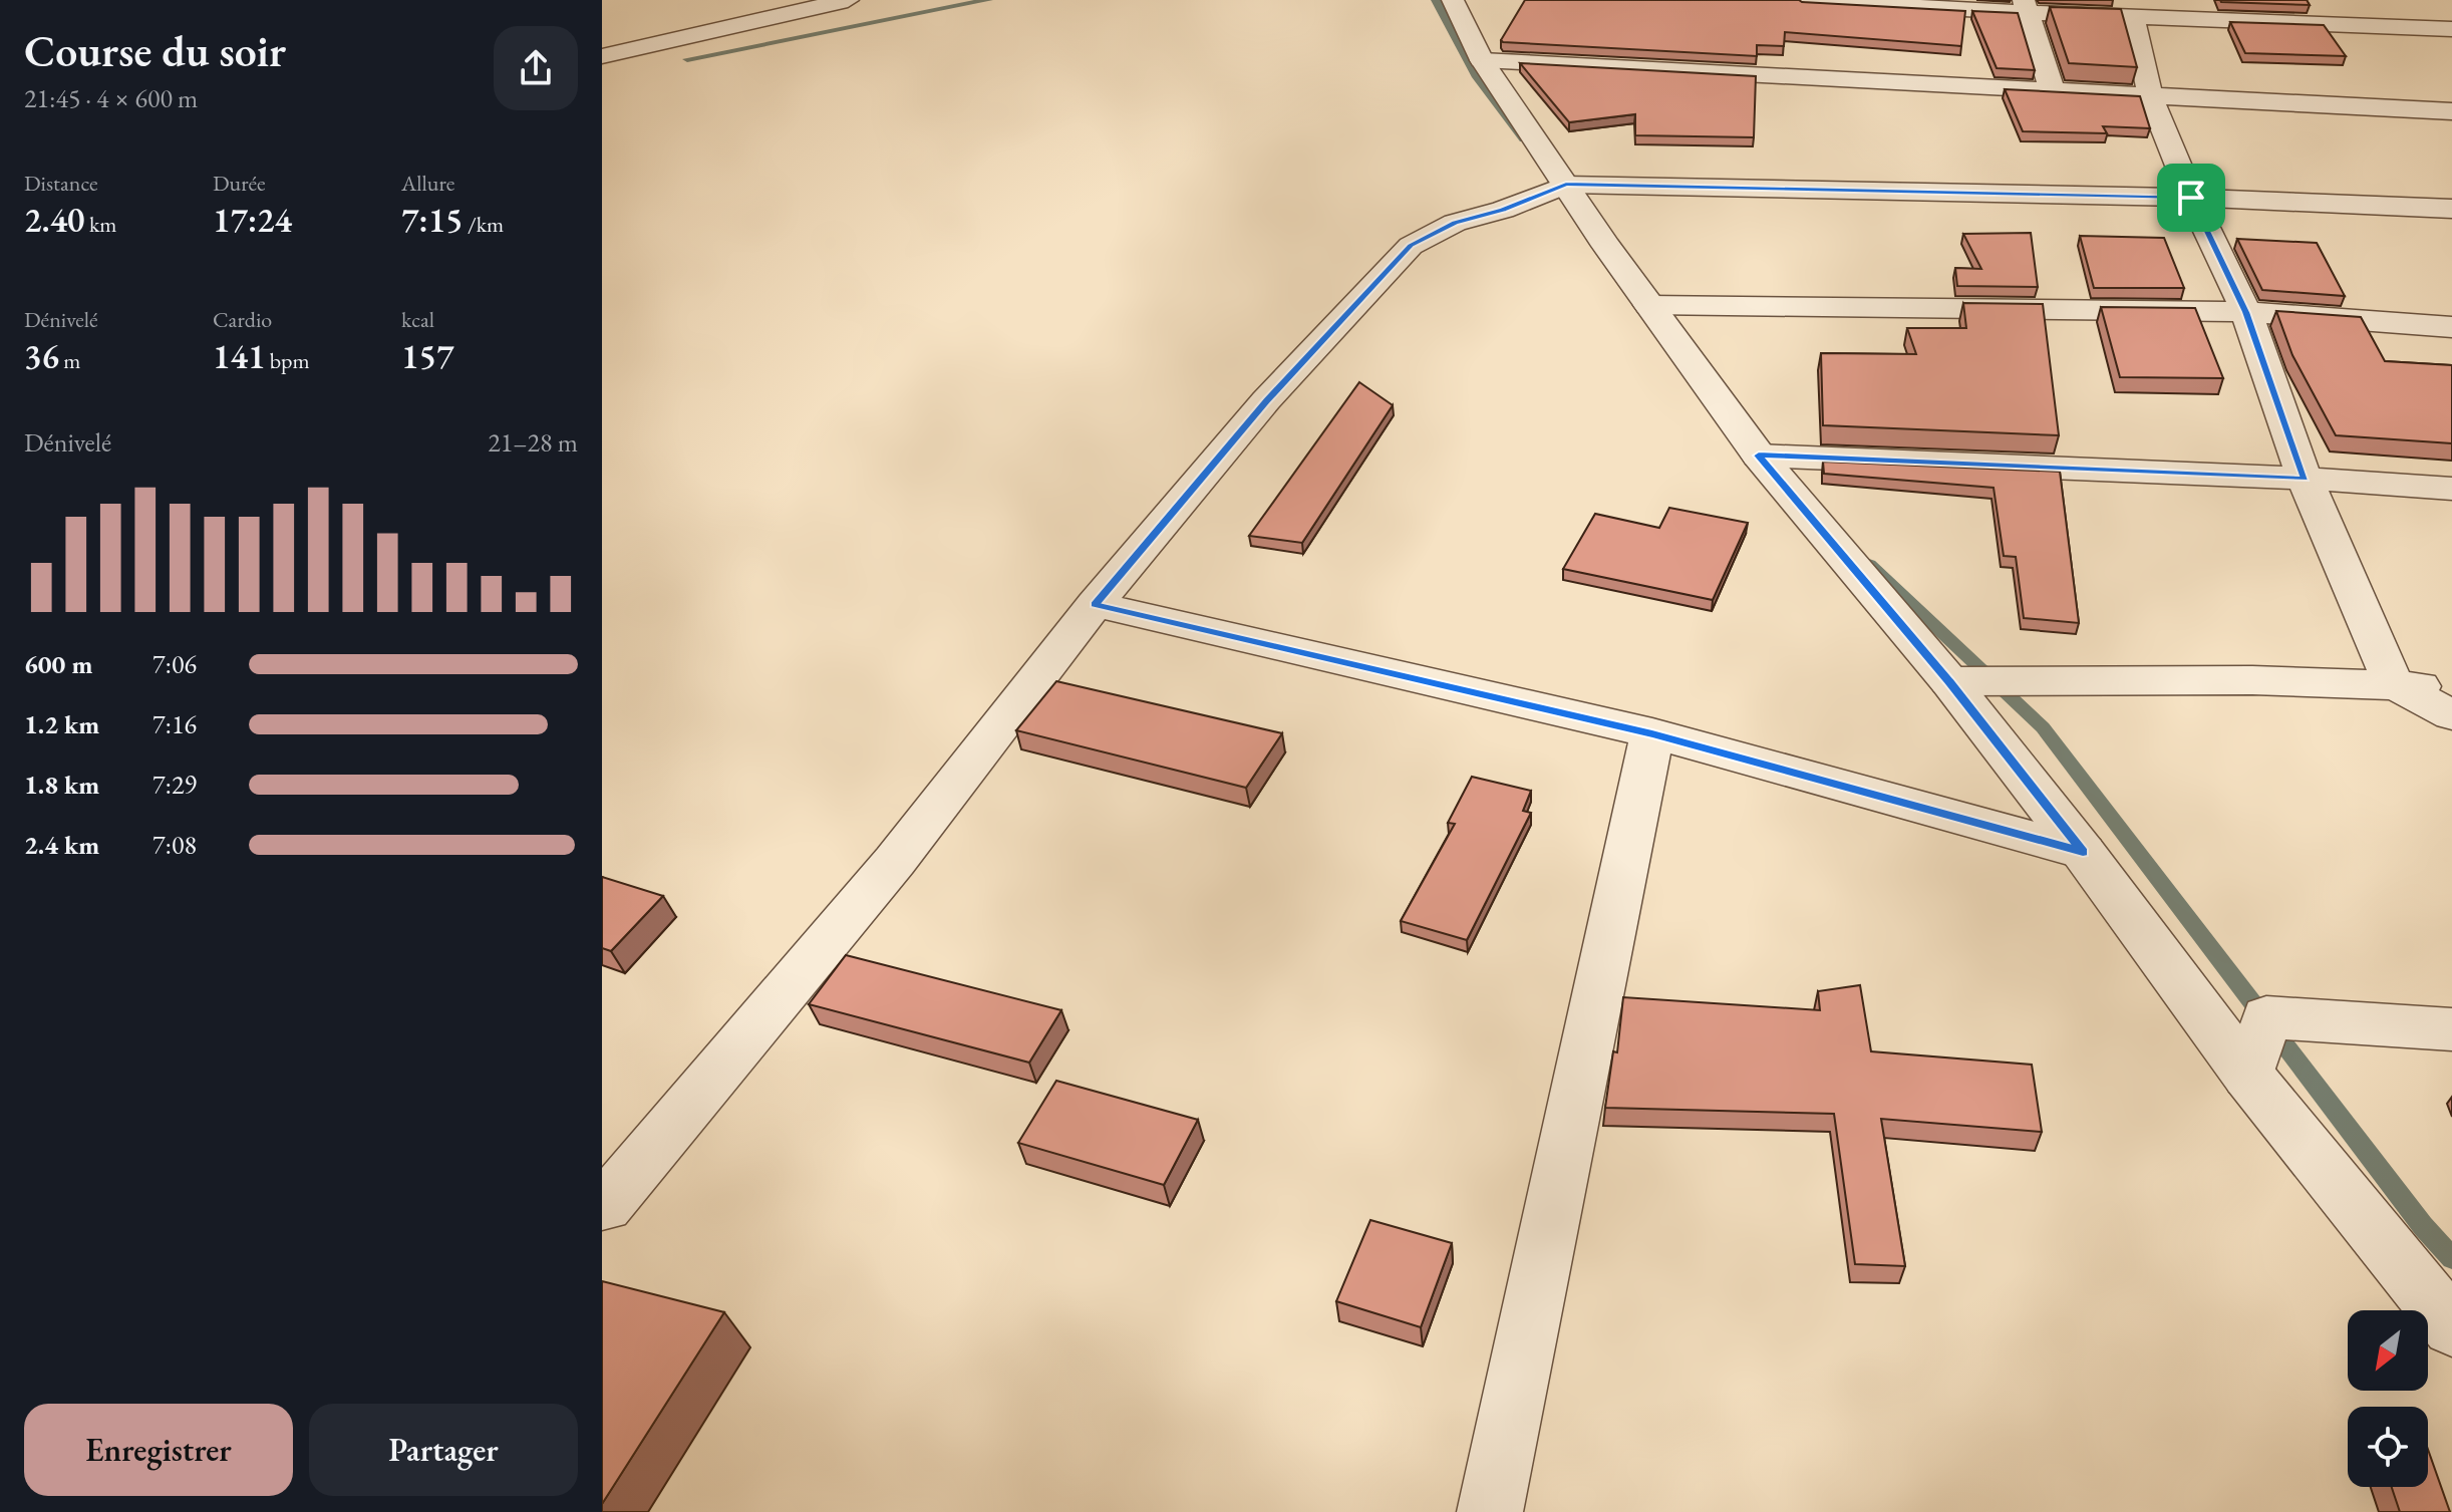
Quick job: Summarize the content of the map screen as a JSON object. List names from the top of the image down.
{
  "north": "bottom left",
  "page": {
    "heading": ["Course du soir", "21:45 · 4 × 600 m"],
    "stats": [
      ["Distance", "2.40 km"],
      ["Durée", "17:24"],
      ["Allure", "7:15 /km"],
      ["Dénivelé", "36 m"],
      ["Cardio", "141 bpm"],
      ["kcal", "157"]
    ],
    "chart": ["Dénivelé", "21–28 m"],
    "list": [
      {
        "name": "600 m",
        "note": "7:06"
      },
      {
        "name": "1.2 km",
        "note": "7:16"
      },
      {
        "name": "1.8 km",
        "note": "7:29"
      },
      {
        "name": "2.4 km",
        "note": "7:08"
      }
    ],
    "buttons": ["Enregistrer", "Partager"]
  }
}
